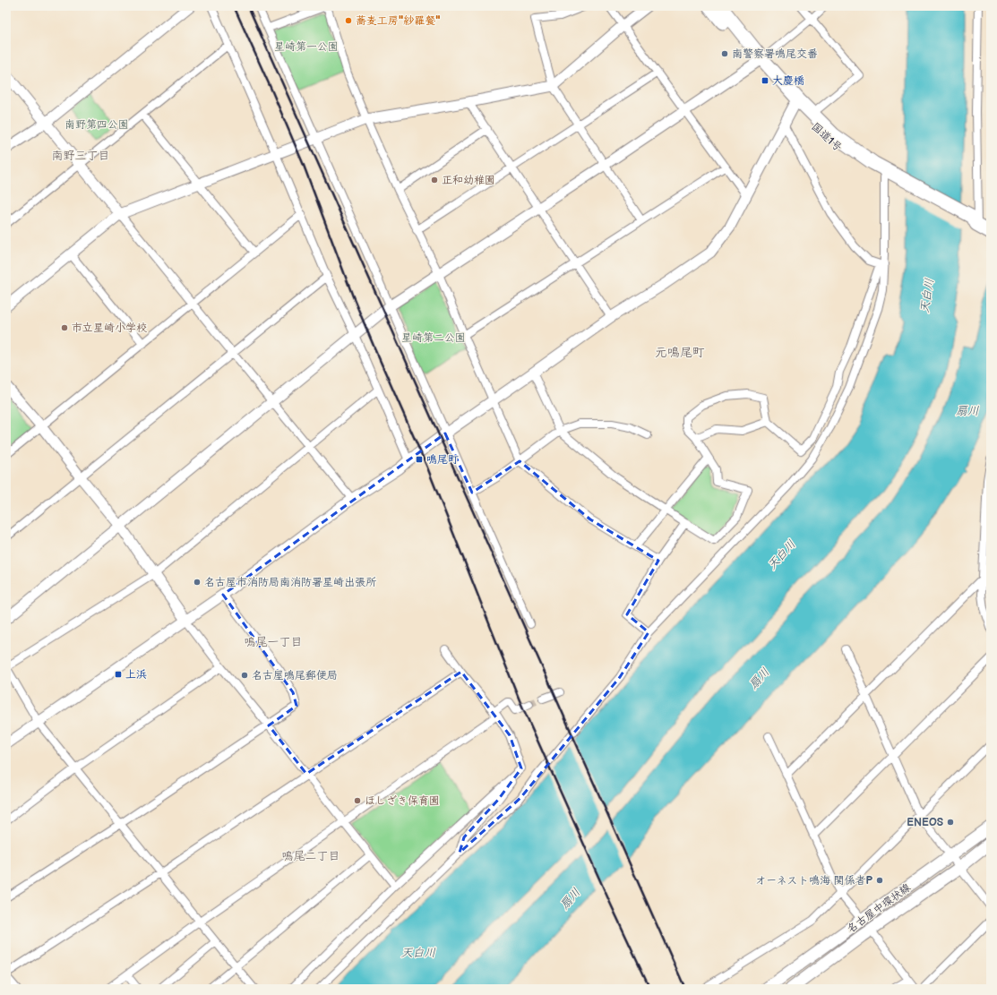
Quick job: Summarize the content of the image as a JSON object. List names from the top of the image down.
{
  "streets": {
    "highway": ["国道1号"],
    "main road": ["名古屋中環状線"]
  },
  "districts": [
    "南野三丁目",
    "元鳴尾町",
    "鳴尾一丁目",
    "鳴尾二丁目"
  ],
  "water": ["天白川", "扇川"],
  "parks": ["星崎第一公園", "南野第四公園", "星崎第二公園"],
  "places": {
    "other": [
      "蕎麦工房\"紗羅餐\"",
      "南警察署鳴尾交番",
      "正和幼稚園",
      "市立星崎小学校",
      "名古屋市消防局南消防署星崎出張所",
      "名古屋鳴尾郵便局",
      "ほしざき保育園",
      "ENEOS",
      "オーネスト鳴海 関係者P"
    ],
    "transit": ["大慶橋", "鳴尾町", "上浜"]
  }
}
